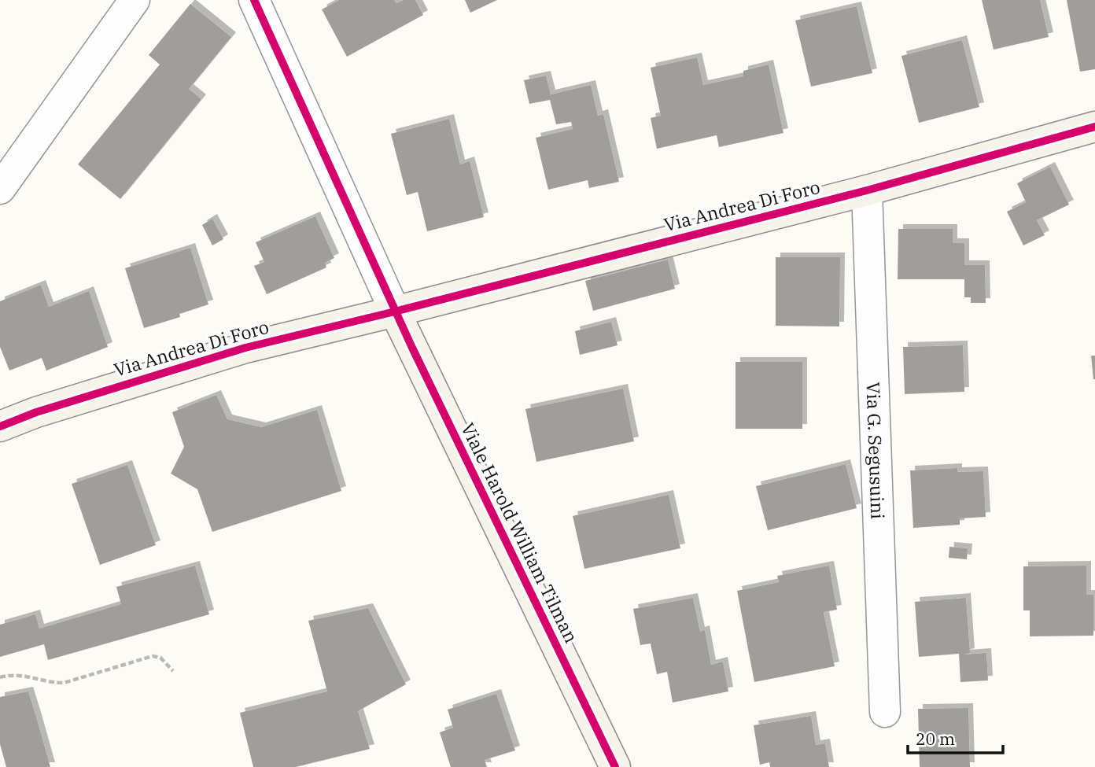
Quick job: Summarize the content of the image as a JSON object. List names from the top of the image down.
{
  "streets": {
    "street": ["Via Andrea Di Foro", "Via G. Segusuini", "Viale Harold William Tilman"]
  },
  "crossings": [
    ["Via Andrea Di Foro", "Via G. Segusuini"],
    ["Via Andrea Di Foro", "Viale Harold William Tilman"]
  ],
  "scale_bar": "20 m"
}
